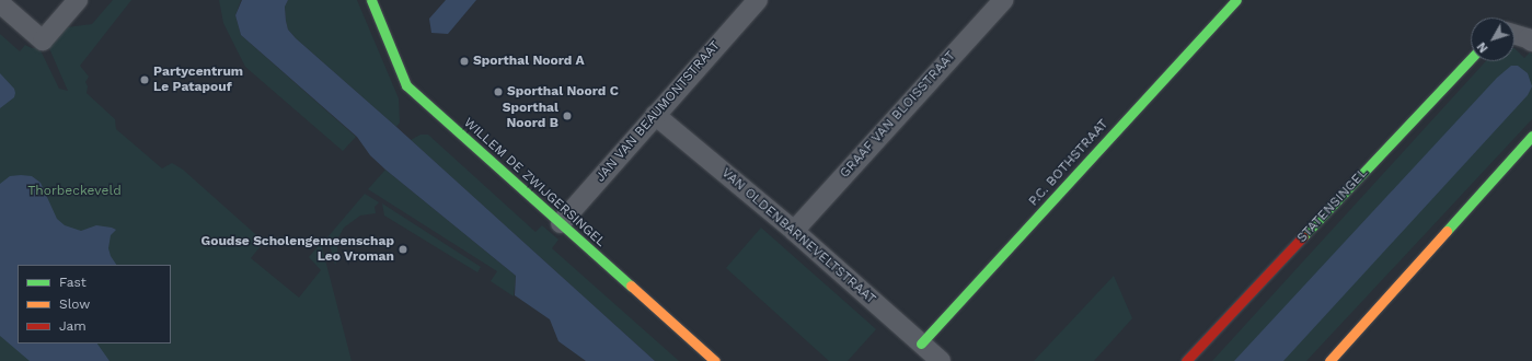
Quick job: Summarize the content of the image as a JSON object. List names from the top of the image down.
{
  "streets": {
    "street": [
      "JAN VAN BEAUMONTSTRAAT",
      "GRAAF VAN BLOISSTRAAT",
      "P.C. BOTHSTRAAT",
      "WILLEM DE ZWIJGERSINGEL",
      "STATENSINGEL",
      "VAN OLDENBARNEVELTSTRAAT"
    ]
  },
  "crossings": [
    ["JAN VAN BEAUMONTSTRAAT", "WILLEM DE ZWIJGERSINGEL"],
    ["JAN VAN BEAUMONTSTRAAT", "VAN OLDENBARNEVELTSTRAAT"],
    ["GRAAF VAN BLOISSTRAAT", "VAN OLDENBARNEVELTSTRAAT"],
    ["P.C. BOTHSTRAAT", "VAN OLDENBARNEVELTSTRAAT"]
  ],
  "parks": ["Thorbeckeveld"],
  "places": [
    "Sporthal Noord A",
    "Partycentrum Le Patapouf",
    "Sporthal Noord C",
    "Sporthal Noord B",
    "Goudse Scholengemeenschap Leo Vroman"
  ],
  "legend": ["Fast", "Slow", "Jam"],
  "north": "bottom left"
}
